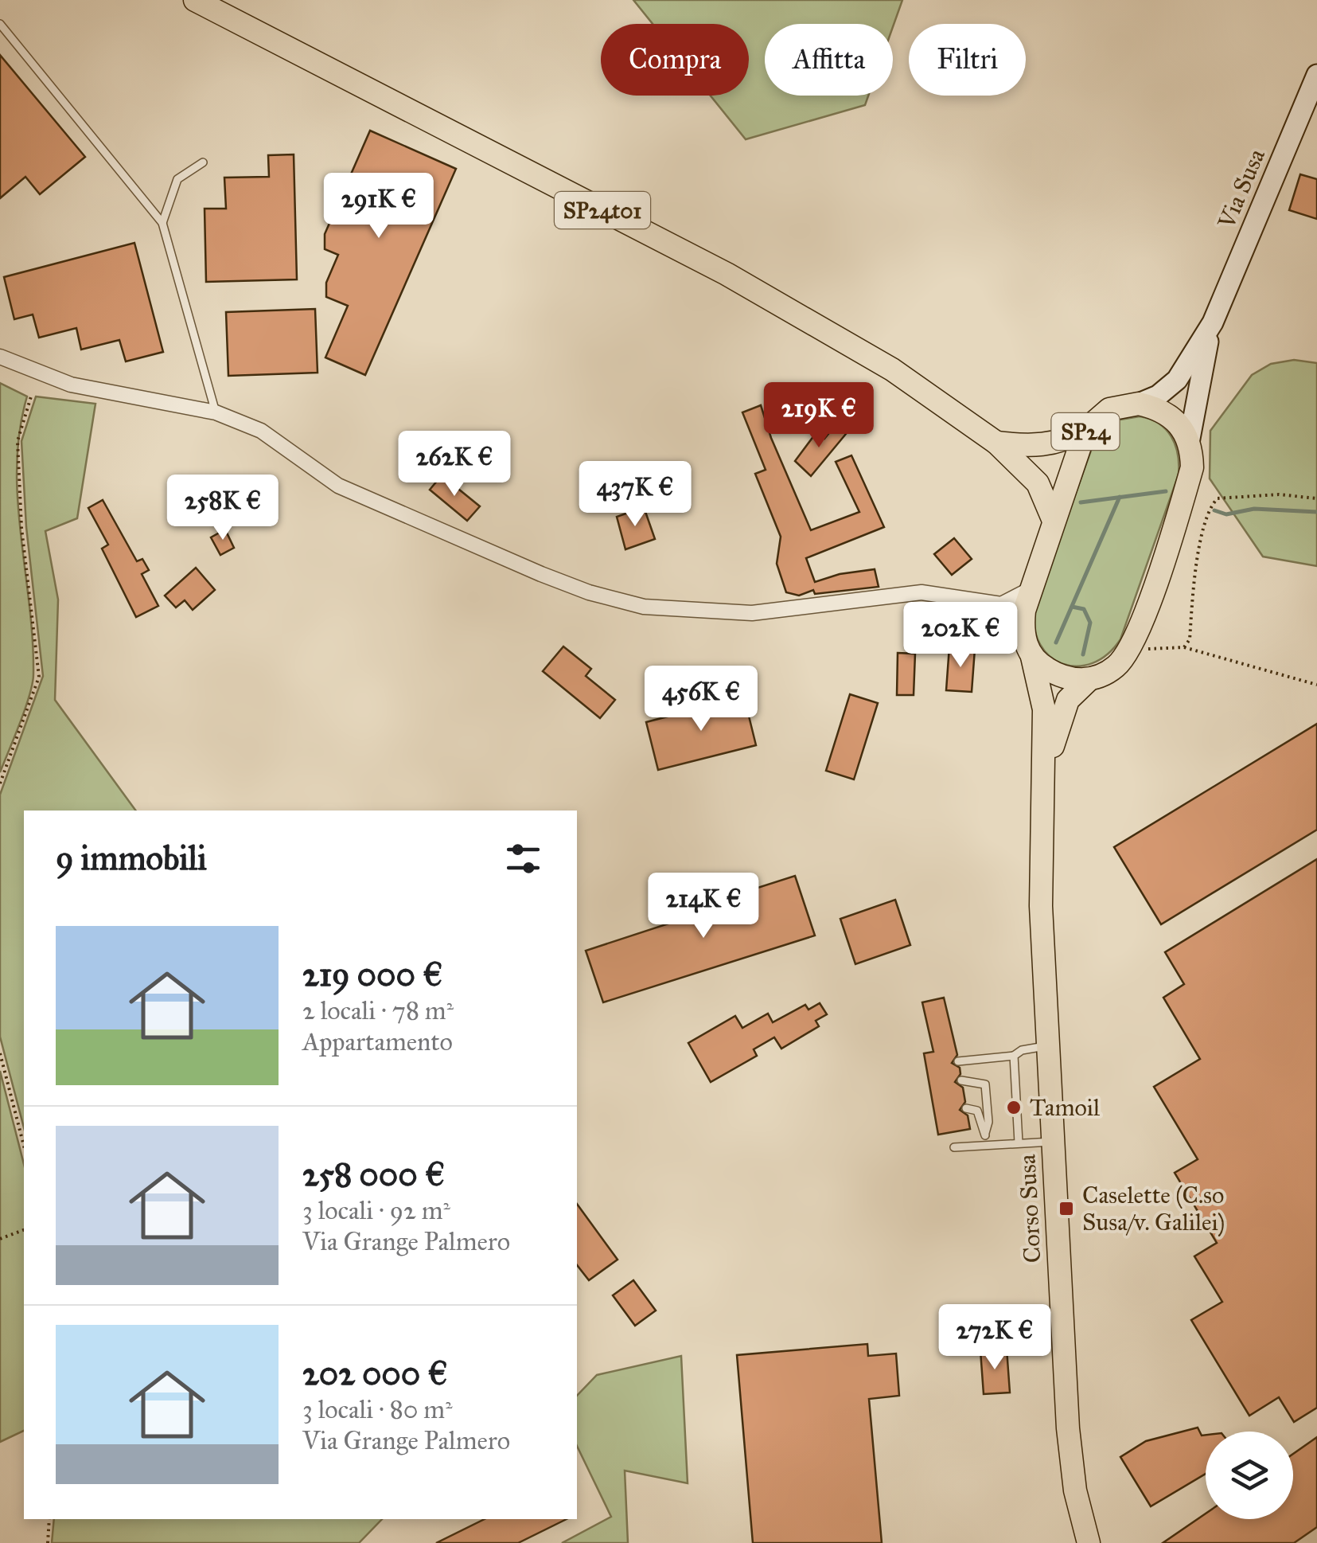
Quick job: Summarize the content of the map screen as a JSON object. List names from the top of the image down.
{
  "streets": {
    "main road": [
      "Via Susa",
      "SP24t01",
      "SP24",
      "Corso Susa"
    ]
  },
  "crossings": [
    ["Via Susa", "SP24"],
    ["SP24t01", "SP24"],
    ["SP24", "Corso Susa"]
  ],
  "places": {
    "other": ["Tamoil"],
    "transit": ["Caselette (C.so Susa/v. Galilei)"]
  },
  "page": {
    "chip": ["Compra", "Affitta", "Filtri"],
    "price": [
      "291K €",
      "219K €",
      "262K €",
      "437K €",
      "258K €",
      "202K €",
      "456K €",
      "214K €",
      "272K €"
    ],
    "heading": "9 immobili",
    "list": [
      {
        "name": "219 000 €",
        "note": "2 locali · 78 m² · Appartamento"
      },
      {
        "name": "258 000 €",
        "note": "3 locali · 92 m² · Via Grange Palmero"
      },
      {
        "name": "202 000 €",
        "note": "3 locali · 80 m² · Via Grange Palmero"
      }
    ]
  }
}
